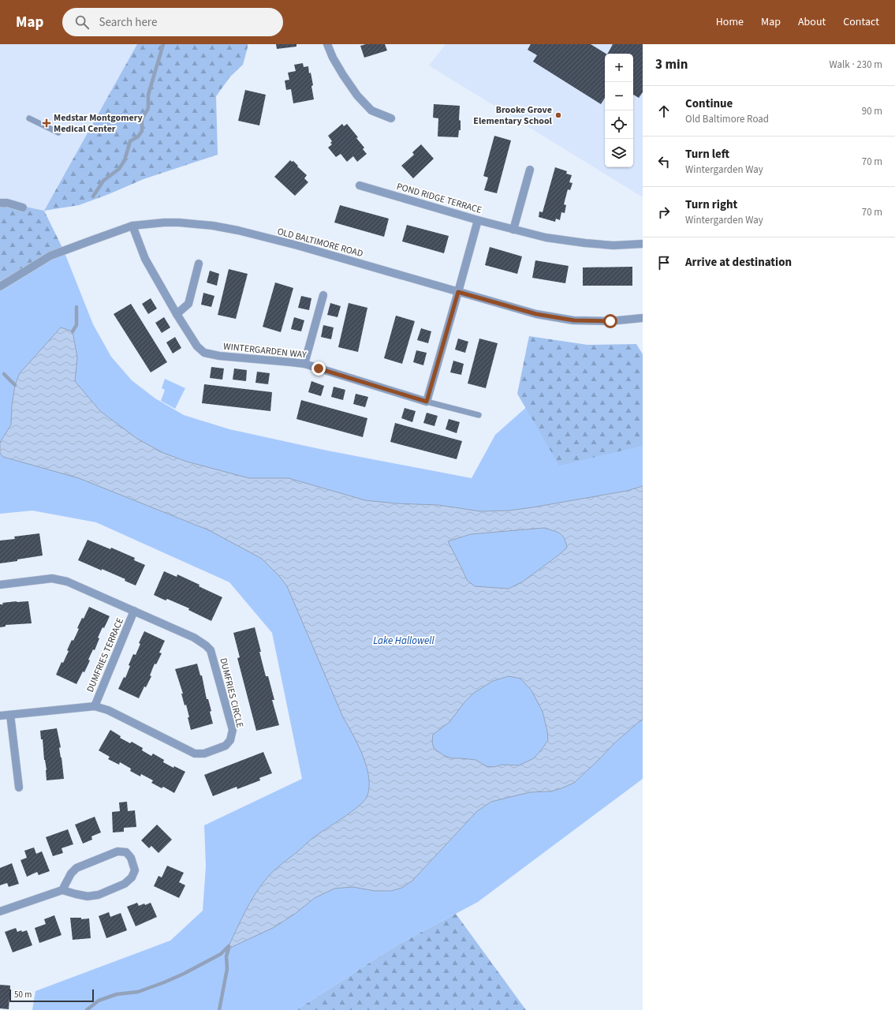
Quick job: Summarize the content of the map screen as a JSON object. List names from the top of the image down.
{
  "streets": {
    "street": [
      "POND RIDGE TERRACE",
      "OLD BALTIMORE ROAD",
      "WINTERGARDEN WAY",
      "DUMFRIES TERRACE",
      "DUMFRIES CIRCLE"
    ]
  },
  "crossings": [
    ["OLD BALTIMORE ROAD", "WINTERGARDEN WAY"],
    ["DUMFRIES TERRACE", "DUMFRIES CIRCLE"]
  ],
  "water": ["Lake Hallowell"],
  "places": {
    "other": ["Brooke Grove Elementary School"],
    "health": ["Medstar Montgomery Medical Center"]
  },
  "scale_bar": "50 m",
  "page": {
    "header": "Map",
    "search": "Search here",
    "nav": [
      "Home",
      "Map",
      "About",
      "Contact"
    ],
    "heading": ["3 min", "Walk · 230 m"],
    "map_buttons": ["+", "−"],
    "list": [
      ["Continue", "Old Baltimore Road", "90 m"],
      ["Turn left", "Wintergarden Way", "70 m"],
      ["Turn right", "Wintergarden Way", "70 m"],
      "Arrive at destination"
    ],
    "scale": "50 m"
  }
}
